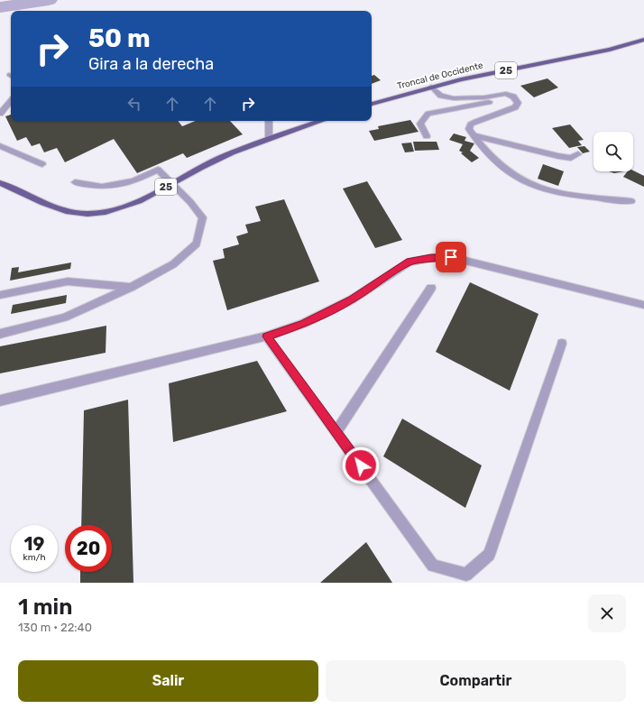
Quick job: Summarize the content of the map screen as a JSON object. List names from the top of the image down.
{
  "streets": {
    "main road": ["25", "Troncal de Occidente"]
  },
  "page": {
    "turn": ["50 m", "Gira a la derecha"],
    "speed": "19 km/h",
    "limit": "20",
    "heading": ["1 min", "130 m · 22:40"],
    "buttons": ["Salir", "Compartir"]
  }
}
